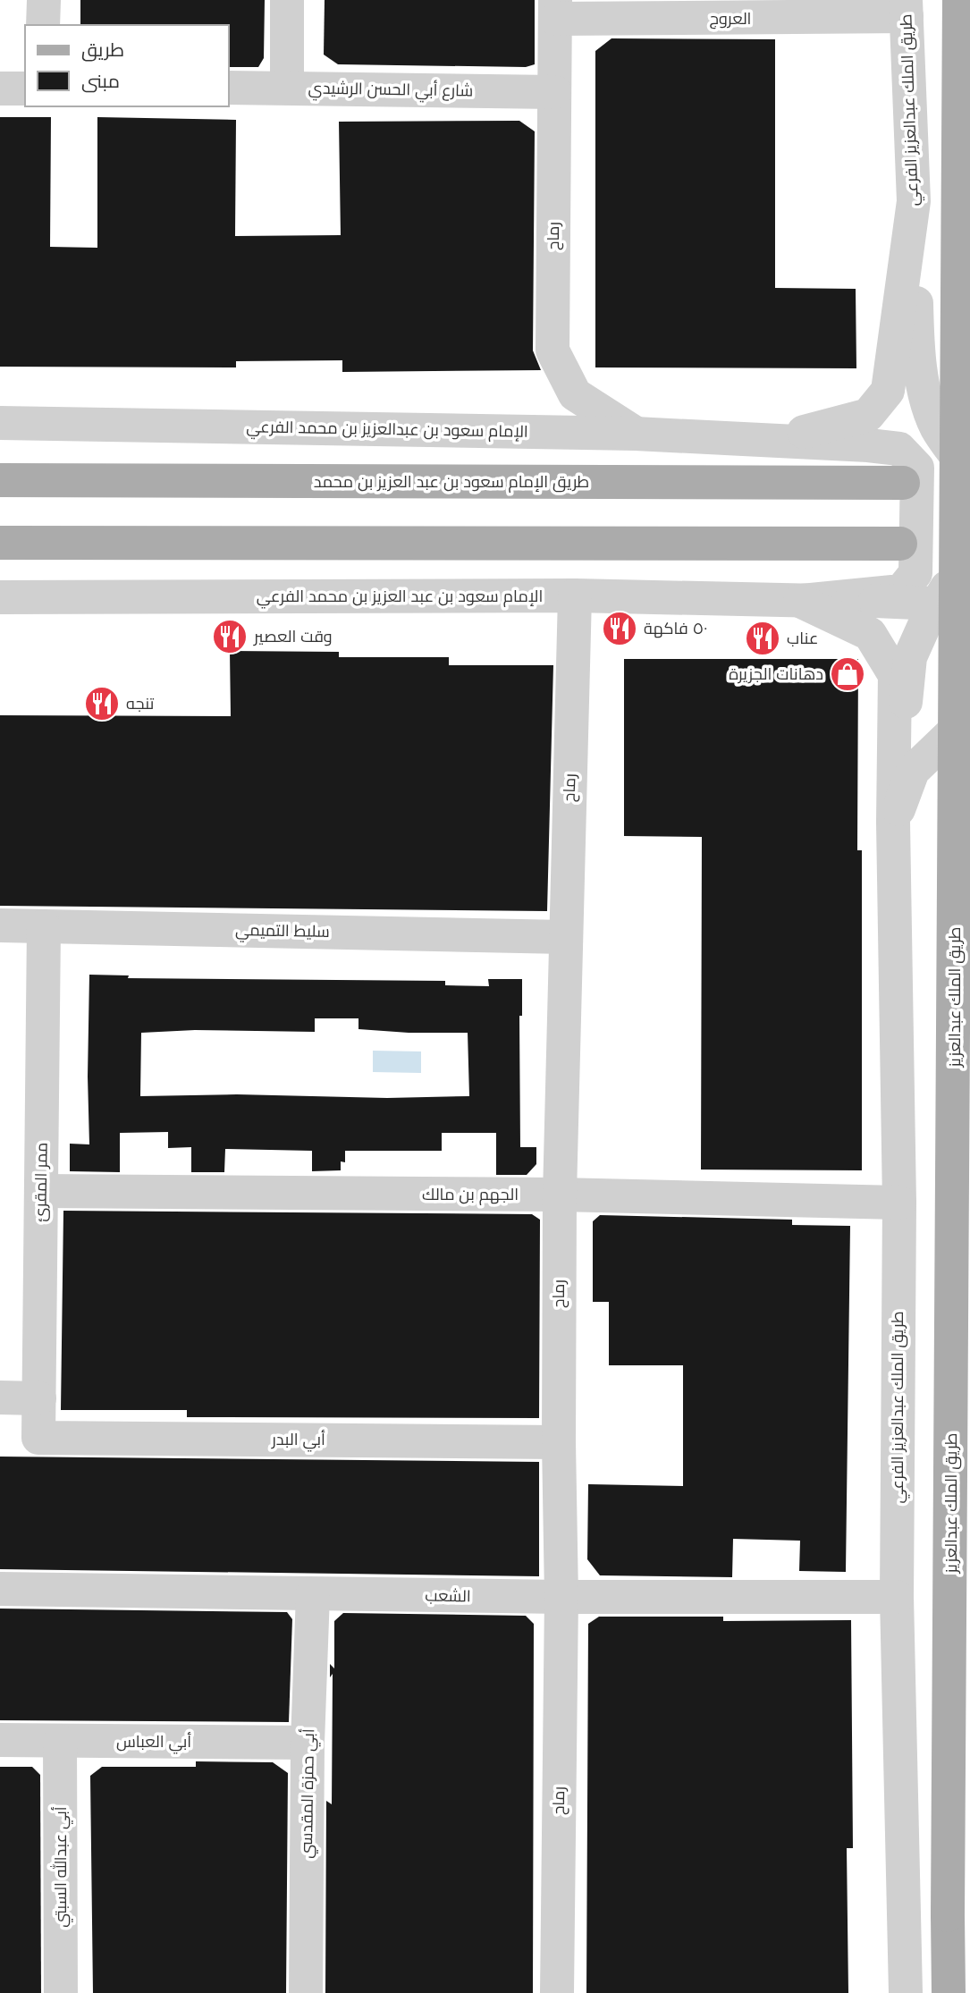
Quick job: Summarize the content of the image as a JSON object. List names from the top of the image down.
{
  "streets": {
    "main road": ["طريق الإمام سعود بن عبد العزيز بن محمد", "طريق الملك عبدالعزيز"],
    "street": [
      "العروج",
      "شارع أبي الحسن الرشيدي",
      "طريق الملك عبدالعزيز الفرعي",
      "رماح",
      "الإمام سعود بن عبدالعزيز بن محمد الفرعي",
      "الإمام سعود بن عبد العزيز بن محمد الفرعي",
      "سليط التميمي",
      "ممر المقرئ",
      "الجهم بن مالك",
      "أبي البدر",
      "الشعب",
      "أبي العباس",
      "أبي حمزة المقدسي",
      "أبي عبدالله السبتي"
    ]
  },
  "crossings": [
    ["العروج", "طريق الملك عبدالعزيز الفرعي"],
    ["العروج", "رماح"],
    ["شارع أبي الحسن الرشيدي", "رماح"],
    ["طريق الملك عبدالعزيز الفرعي", "الإمام سعود بن عبدالعزيز بن محمد الفرعي"],
    ["طريق الملك عبدالعزيز الفرعي", "الجهم بن مالك"],
    ["طريق الملك عبدالعزيز الفرعي", "الشعب"],
    ["رماح", "الإمام سعود بن عبدالعزيز بن محمد الفرعي"],
    ["رماح", "الإمام سعود بن عبد العزيز بن محمد الفرعي"],
    ["رماح", "سليط التميمي"],
    ["رماح", "الجهم بن مالك"],
    ["رماح", "أبي البدر"],
    ["رماح", "الشعب"],
    ["سليط التميمي", "ممر المقرئ"],
    ["ممر المقرئ", "الجهم بن مالك"],
    ["ممر المقرئ", "أبي البدر"],
    ["الشعب", "أبي حمزة المقدسي"],
    ["أبي العباس", "أبي حمزة المقدسي"],
    ["أبي العباس", "أبي عبدالله السبتي"]
  ],
  "places": {
    "restaurant": [
      "٥٠ فاكهة",
      "وقت العصير",
      "عناب",
      "تنجه"
    ],
    "shop": ["دهانات الجزيرة"]
  },
  "legend": ["طريق", "مبنى"]
}
